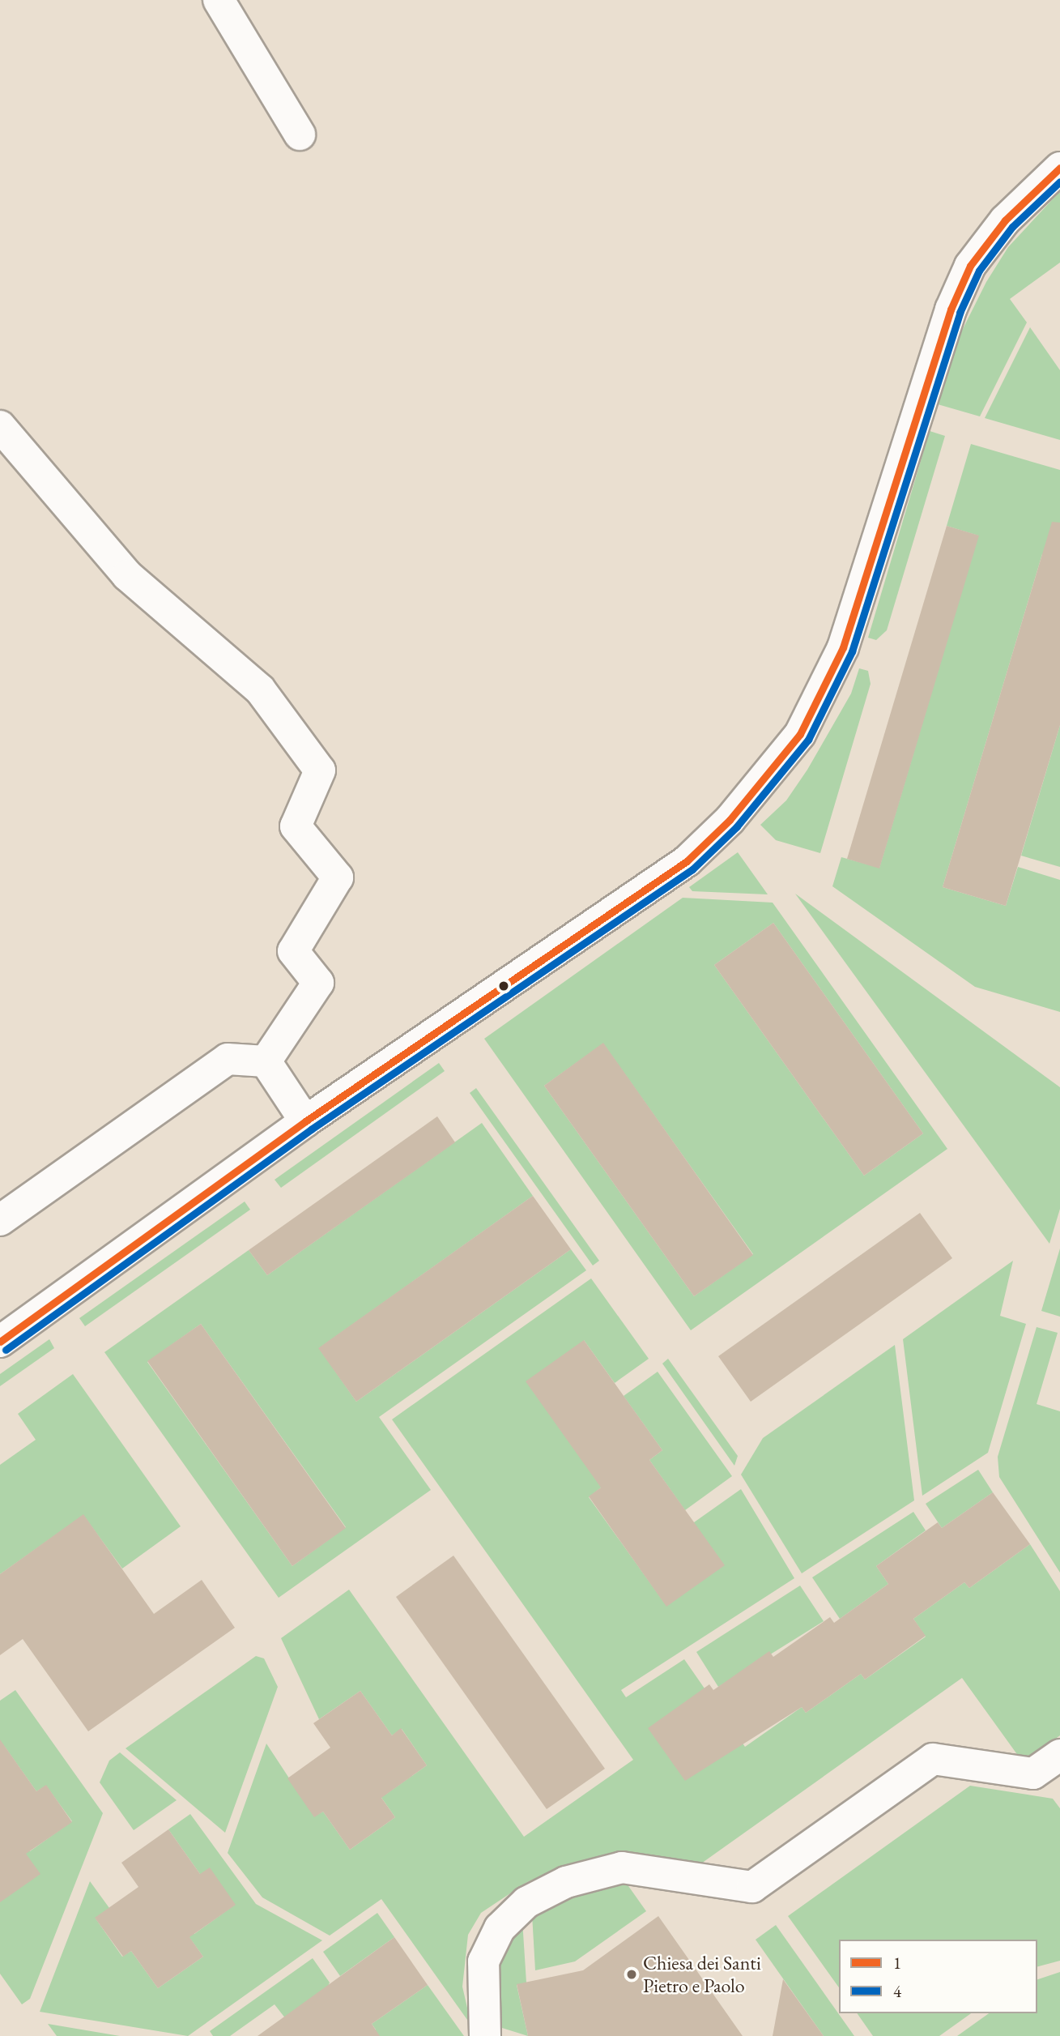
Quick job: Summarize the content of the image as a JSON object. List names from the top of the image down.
{
  "places": ["Chiesa dei Santi Pietro e Paolo"],
  "lines": ["transit line 1", "transit line 4"],
  "legend": ["1", "4"]
}
